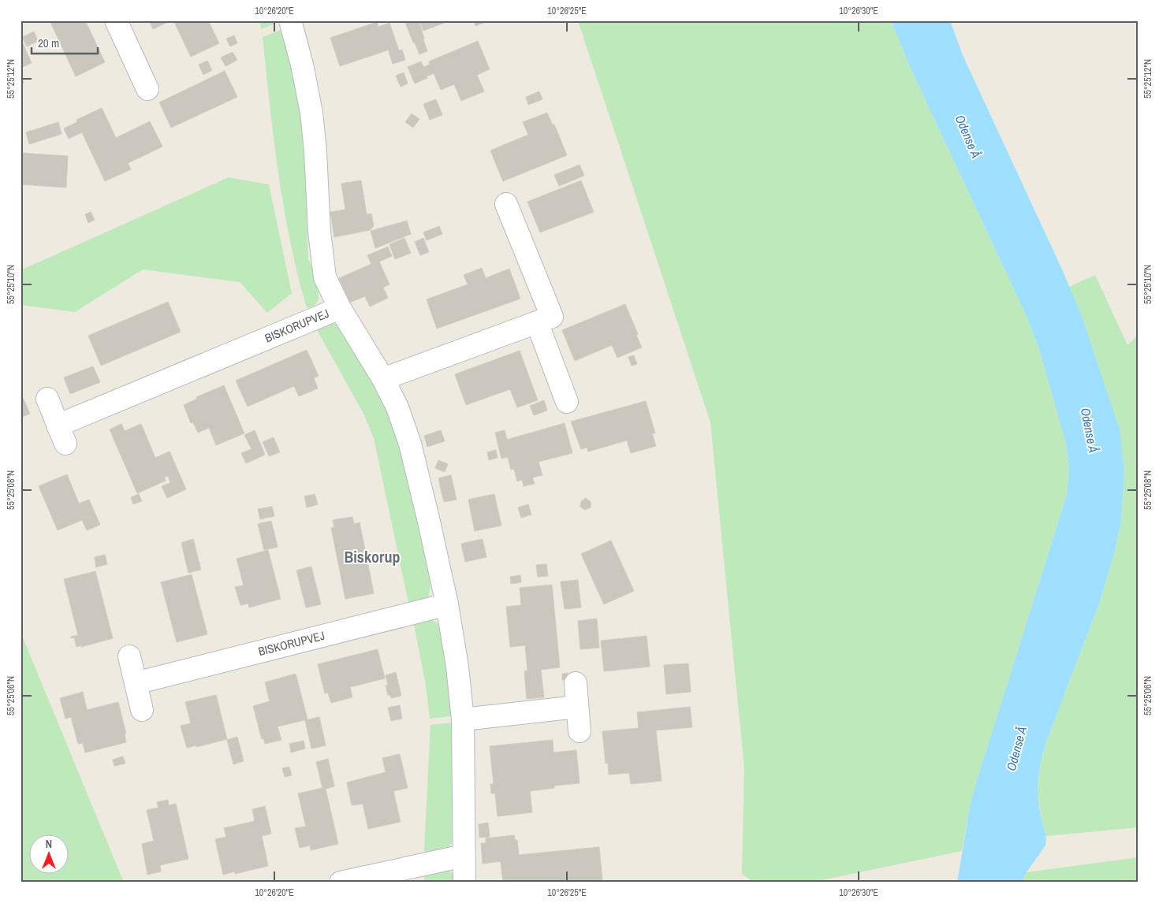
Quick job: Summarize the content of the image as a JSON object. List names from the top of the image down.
{
  "streets": {
    "street": ["BISKORUPVEJ"]
  },
  "districts": ["Biskorup"],
  "water": ["Odense Å"],
  "scale_bar": "20 m",
  "north": "top",
  "coordinates": [
    "10°26'20\"E",
    "10°26'25\"E",
    "10°26'30\"E",
    "55°25'12\"N",
    "55°25'10\"N",
    "55°25'08\"N",
    "55°25'06\"N"
  ]
}
